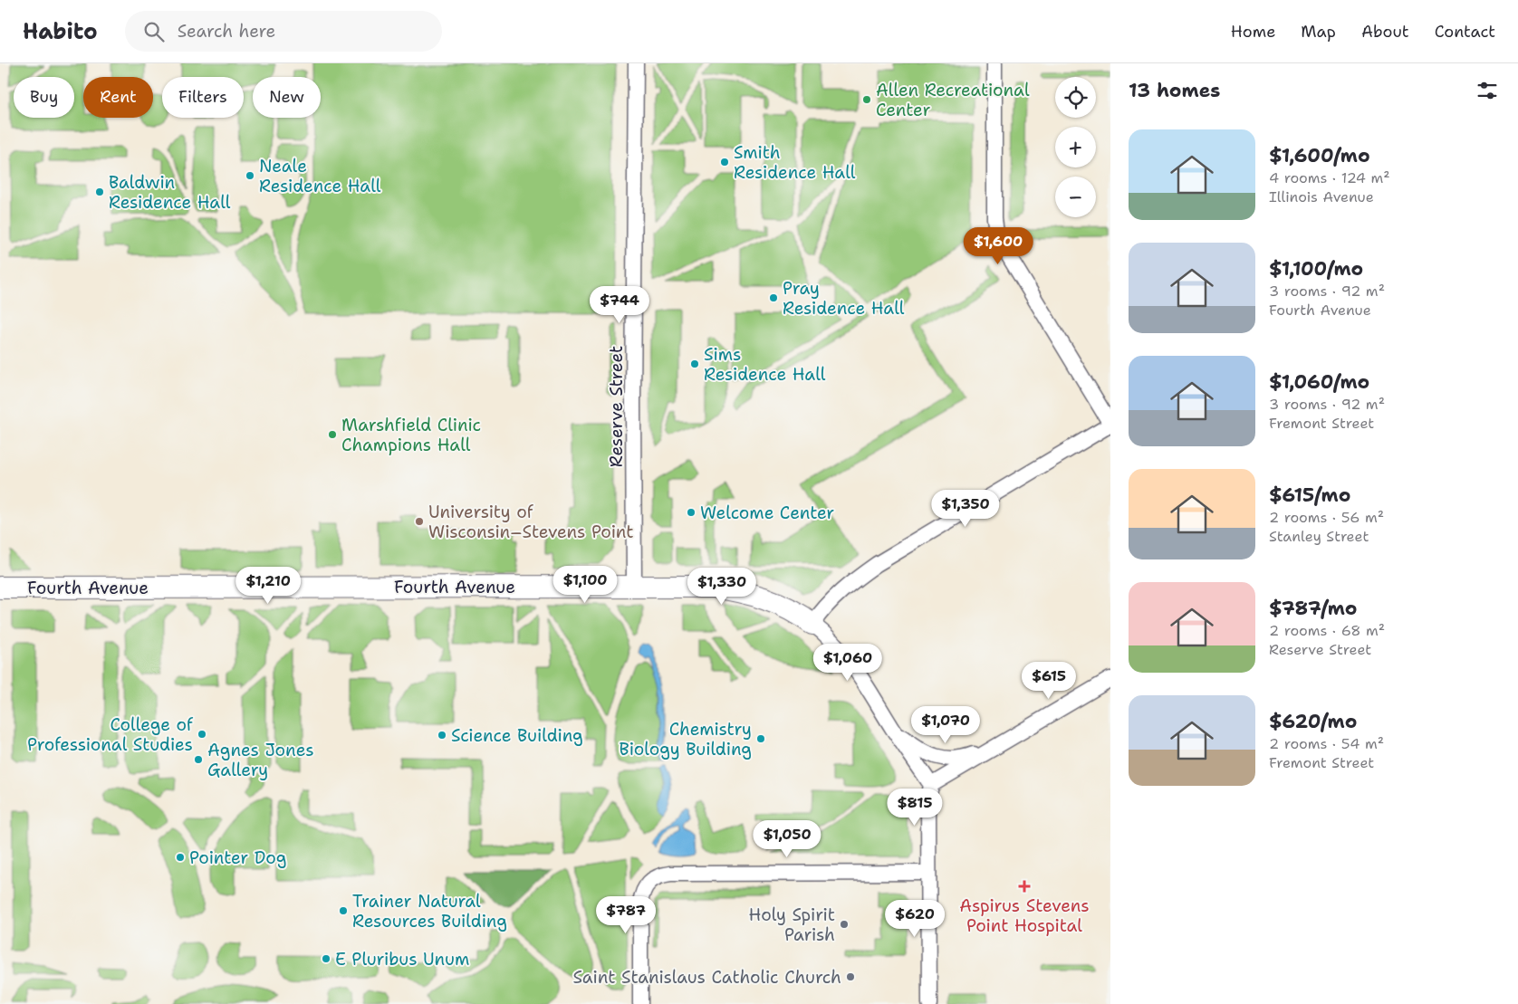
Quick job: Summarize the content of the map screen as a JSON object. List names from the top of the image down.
{
  "streets": {
    "street": ["Reserve Street", "Fourth Avenue"]
  },
  "crossings": [
    ["Reserve Street", "Fourth Avenue"]
  ],
  "places": {
    "other": [
      "Allen Recreational Center",
      "Smith Residence Hall",
      "Neale Residence Hall",
      "Baldwin Residence Hall",
      "Pray Residence Hall",
      "Sims Residence Hall",
      "Marshfield Clinic Champions Hall",
      "Welcome Center",
      "University of Wisconsin–Stevens Point",
      "College of Professional Studies",
      "Science Building",
      "Chemistry Biology Building",
      "Agnes Jones Gallery",
      "Pointer Dog",
      "Trainer Natural Resources Building",
      "Holy Spirit Parish",
      "E Pluribus Unum",
      "Saint Stanislaus Catholic Church"
    ],
    "health": ["Aspirus Stevens Point Hospital"]
  },
  "page": {
    "header": "Habito",
    "search": "Search here",
    "nav": [
      "Home",
      "Map",
      "About",
      "Contact"
    ],
    "heading": "13 homes",
    "map_buttons": ["+", "−"],
    "chip": [
      "Buy",
      "Rent",
      "Filters",
      "New"
    ],
    "list": [
      {
        "name": "$1,600/mo",
        "note": "4 rooms · 124 m² · Illinois Avenue"
      },
      {
        "name": "$1,100/mo",
        "note": "3 rooms · 92 m² · Fourth Avenue"
      },
      {
        "name": "$1,060/mo",
        "note": "3 rooms · 92 m² · Fremont Street"
      },
      {
        "name": "$615/mo",
        "note": "2 rooms · 56 m² · Stanley Street"
      },
      {
        "name": "$787/mo",
        "note": "2 rooms · 68 m² · Reserve Street"
      },
      {
        "name": "$620/mo",
        "note": "2 rooms · 54 m² · Fremont Street"
      }
    ],
    "price": [
      "$1,600",
      "$744",
      "$1,350",
      "$1,100",
      "$1,210",
      "$1,330",
      "$1,060",
      "$615",
      "$1,070",
      "$815",
      "$1,050",
      "$787",
      "$620"
    ]
  }
}
